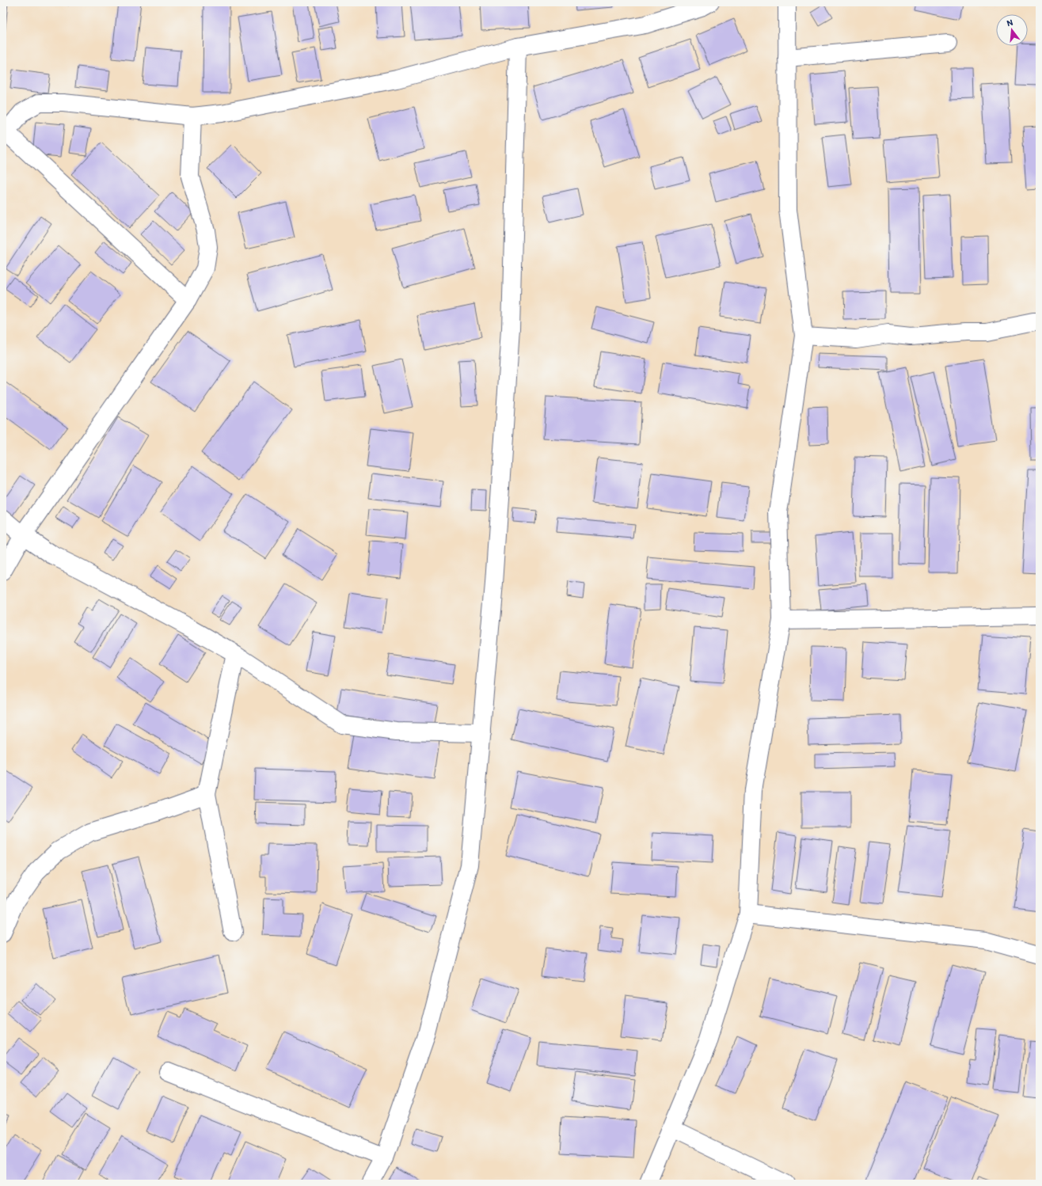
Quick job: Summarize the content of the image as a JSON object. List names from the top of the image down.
{
  "north": "top"
}
